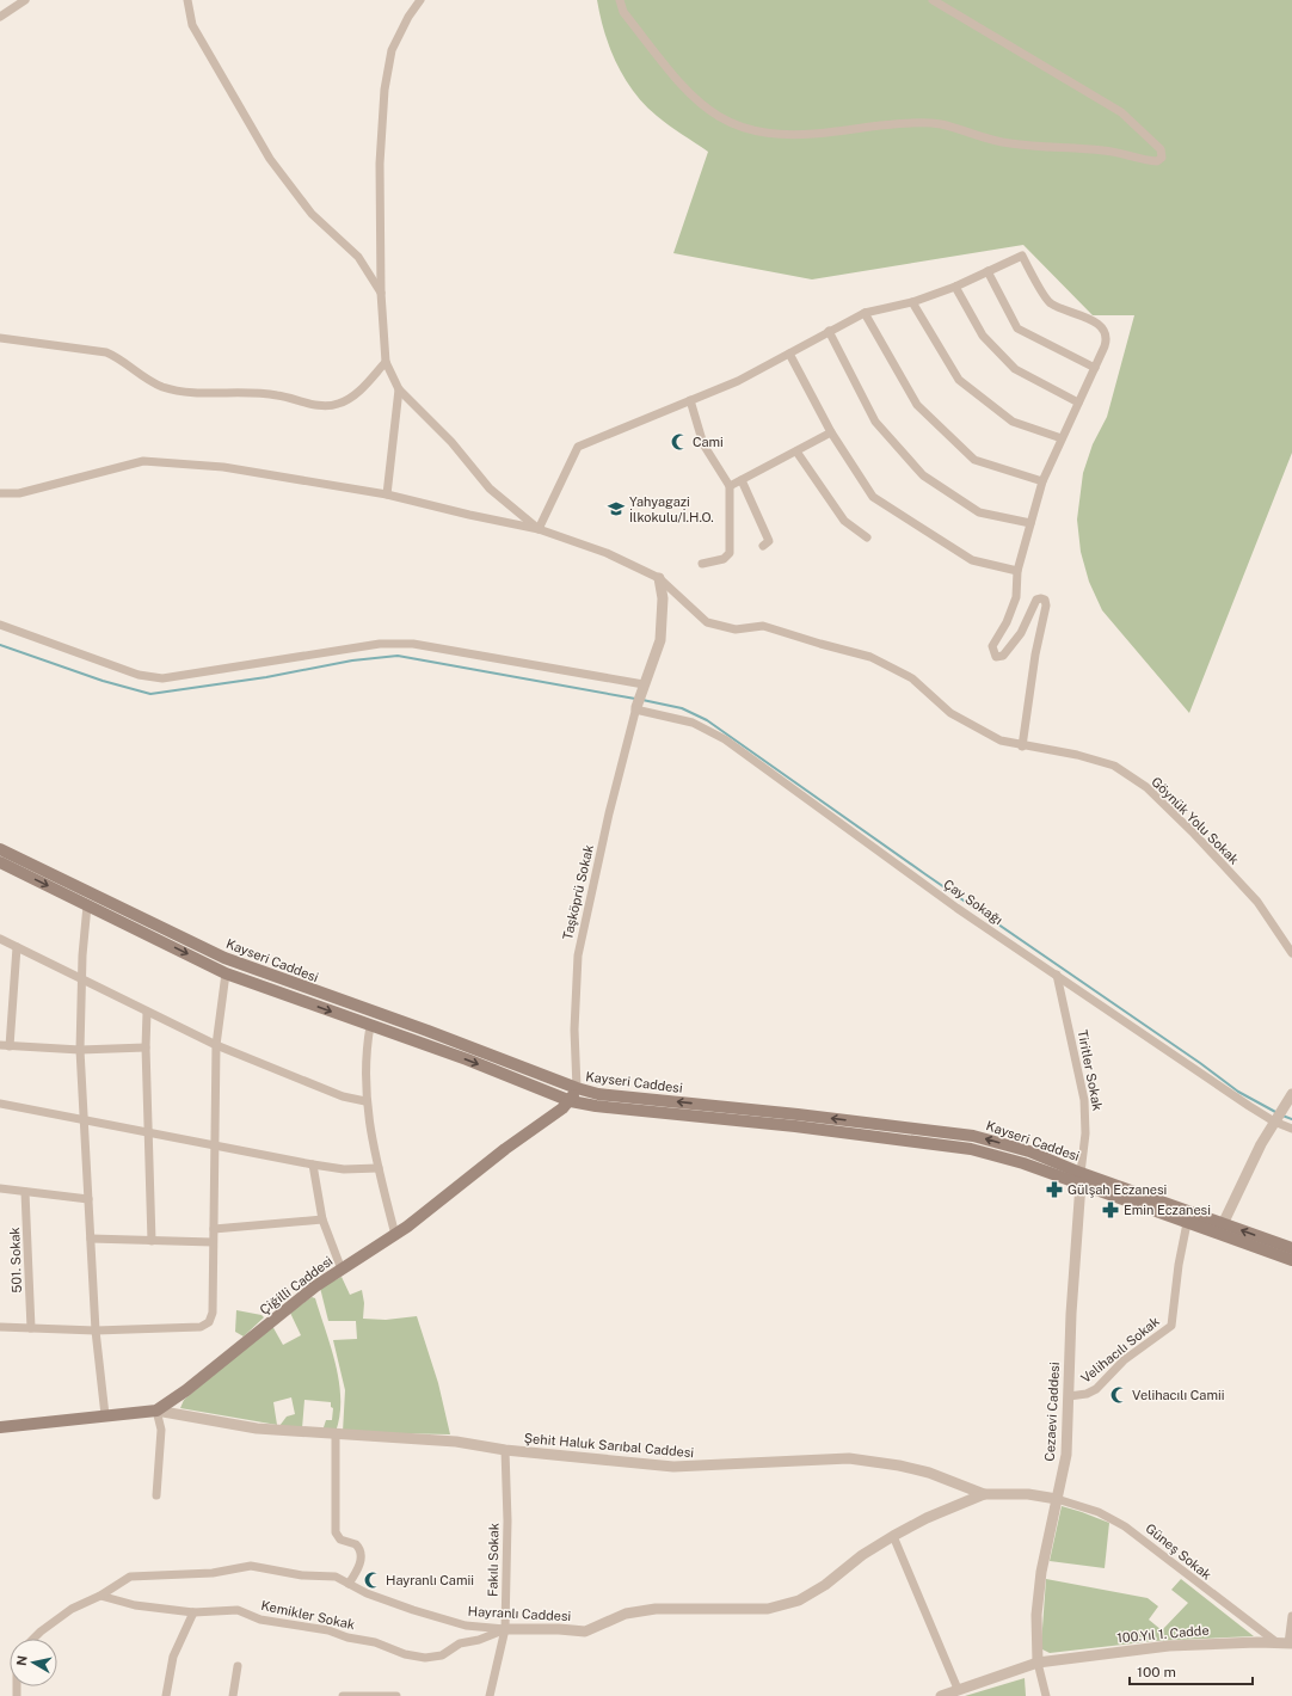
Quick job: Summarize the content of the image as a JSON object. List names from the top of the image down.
{
  "streets": {
    "main road": ["Kayseri Caddesi", "Çiğilli Caddesi"],
    "street": [
      "Göynük Yolu Sokak",
      "Taşköprü Sokak",
      "Çay Sokağı",
      "Tiritler Sokak",
      "501. Sokak",
      "Velihacılı Sokak",
      "Cezaevi Caddesi",
      "Şehit Haluk Sarıbal Caddesi",
      "Güneş Sokak",
      "Fakılı Sokak",
      "Hayranlı Caddesi",
      "Kemikler Sokak",
      "100.Yıl 1. Cadde"
    ]
  },
  "crossings": [
    ["Taşköprü Sokak", "Çay Sokağı"],
    ["Taşköprü Sokak", "Kayseri Caddesi"],
    ["Taşköprü Sokak", "Çiğilli Caddesi"],
    ["Çay Sokağı", "Tiritler Sokak"],
    ["Kayseri Caddesi", "Tiritler Sokak"],
    ["Kayseri Caddesi", "Çiğilli Caddesi"],
    ["Kayseri Caddesi", "Velihacılı Sokak"],
    ["Kayseri Caddesi", "Cezaevi Caddesi"],
    ["Tiritler Sokak", "Cezaevi Caddesi"],
    ["Çiğilli Caddesi", "Şehit Haluk Sarıbal Caddesi"],
    ["Velihacılı Sokak", "Cezaevi Caddesi"],
    ["Cezaevi Caddesi", "Şehit Haluk Sarıbal Caddesi"],
    ["Cezaevi Caddesi", "Güneş Sokak"],
    ["Cezaevi Caddesi", "100.Yıl 1. Cadde"],
    ["Şehit Haluk Sarıbal Caddesi", "Güneş Sokak"],
    ["Şehit Haluk Sarıbal Caddesi", "Fakılı Sokak"],
    ["Şehit Haluk Sarıbal Caddesi", "Hayranlı Caddesi"],
    ["Güneş Sokak", "100.Yıl 1. Cadde"],
    ["Fakılı Sokak", "Hayranlı Caddesi"],
    ["Fakılı Sokak", "Kemikler Sokak"],
    ["Hayranlı Caddesi", "Kemikler Sokak"]
  ],
  "places": {
    "mosque": ["Cami", "Velihacılı Camii", "Hayranlı Camii"],
    "school or university": ["Yahyagazi İlkokulu/İ.H.O."],
    "pharmacy": ["Gülşah Eczanesi", "Emin Eczanesi"]
  },
  "scale_bar": "100 m",
  "north": "left"
}
